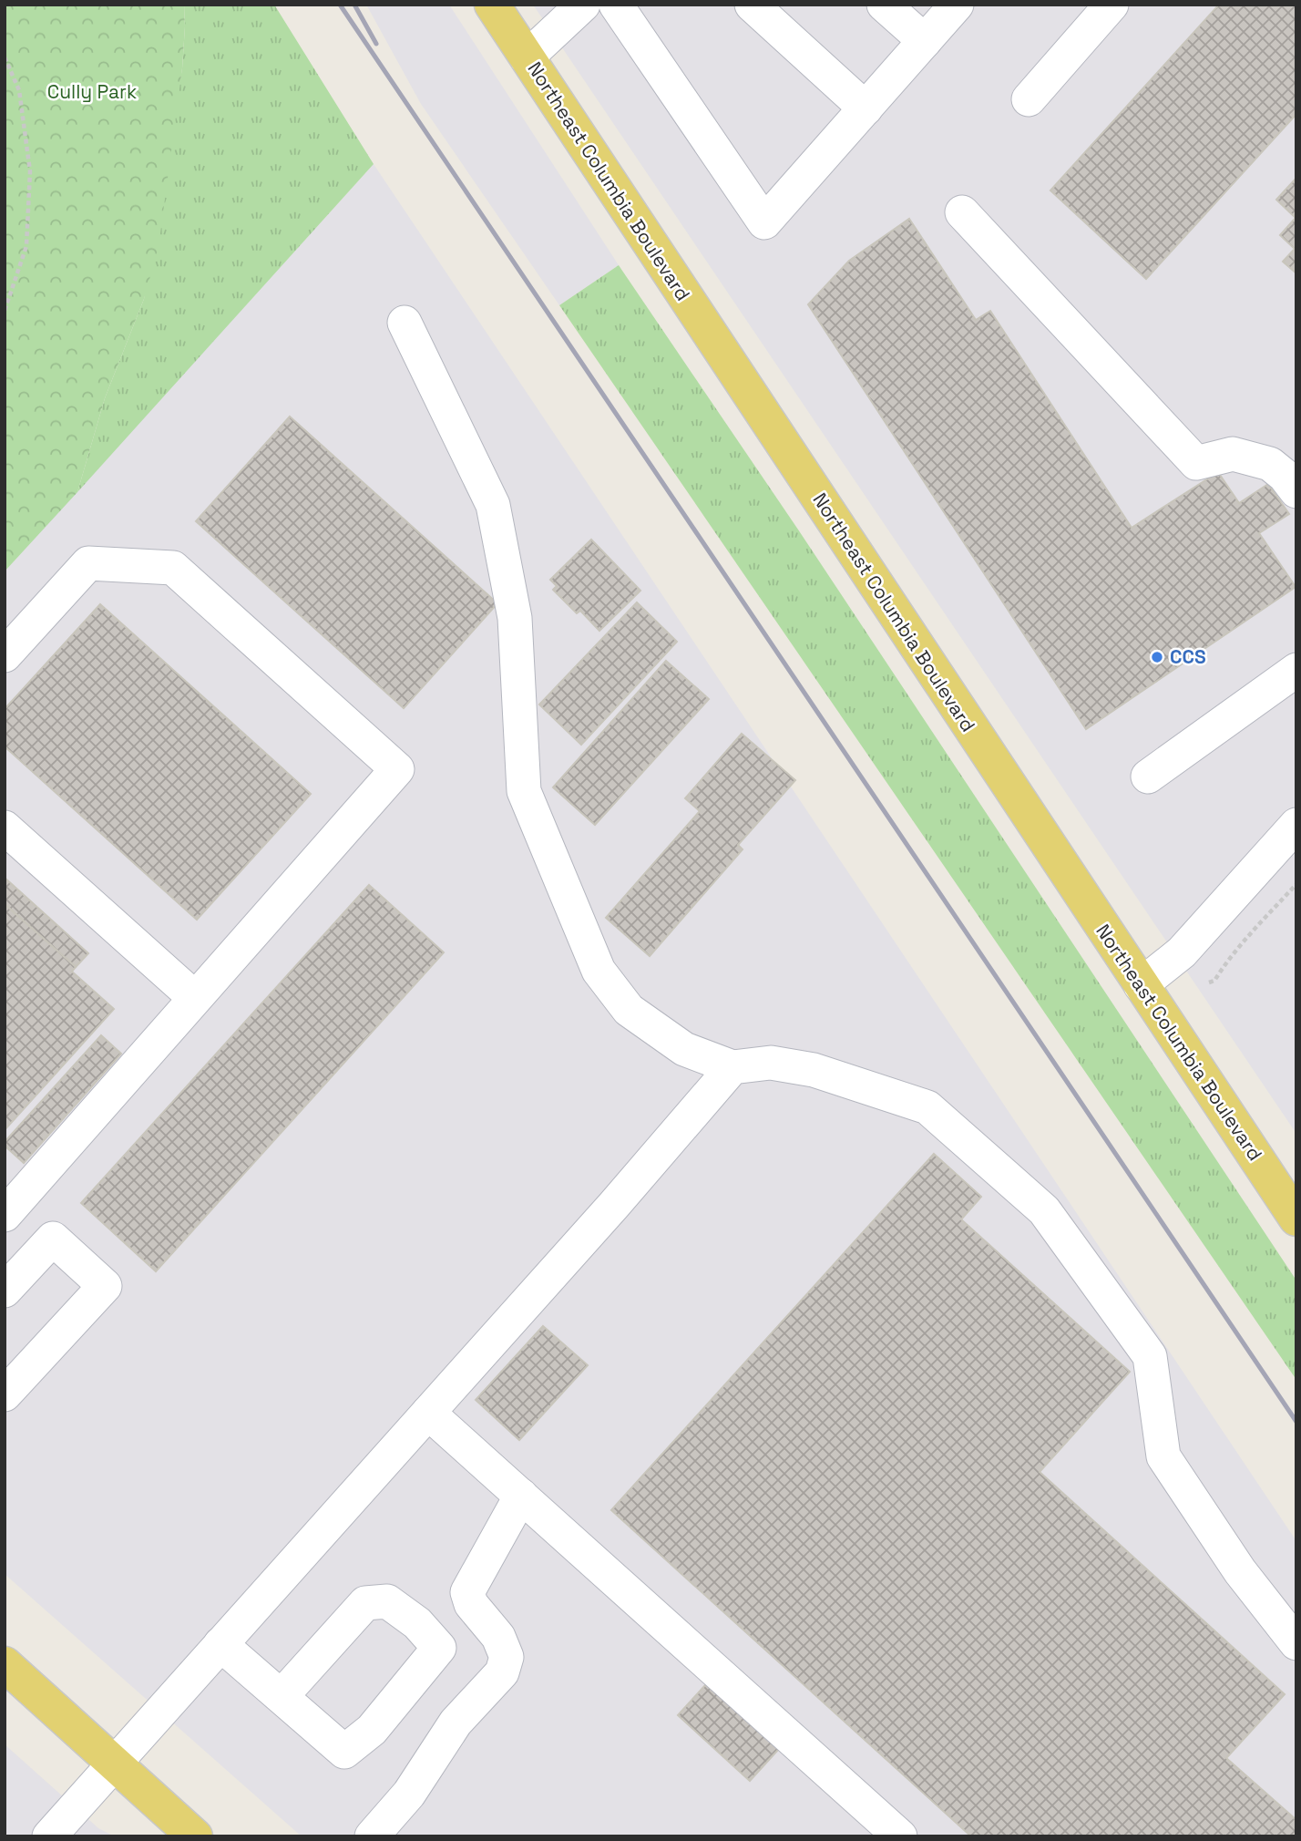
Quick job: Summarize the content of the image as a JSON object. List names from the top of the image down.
{
  "streets": {
    "main road": ["Northeast Columbia Boulevard"]
  },
  "parks": ["Cully Park"],
  "places": ["CCS"]
}
